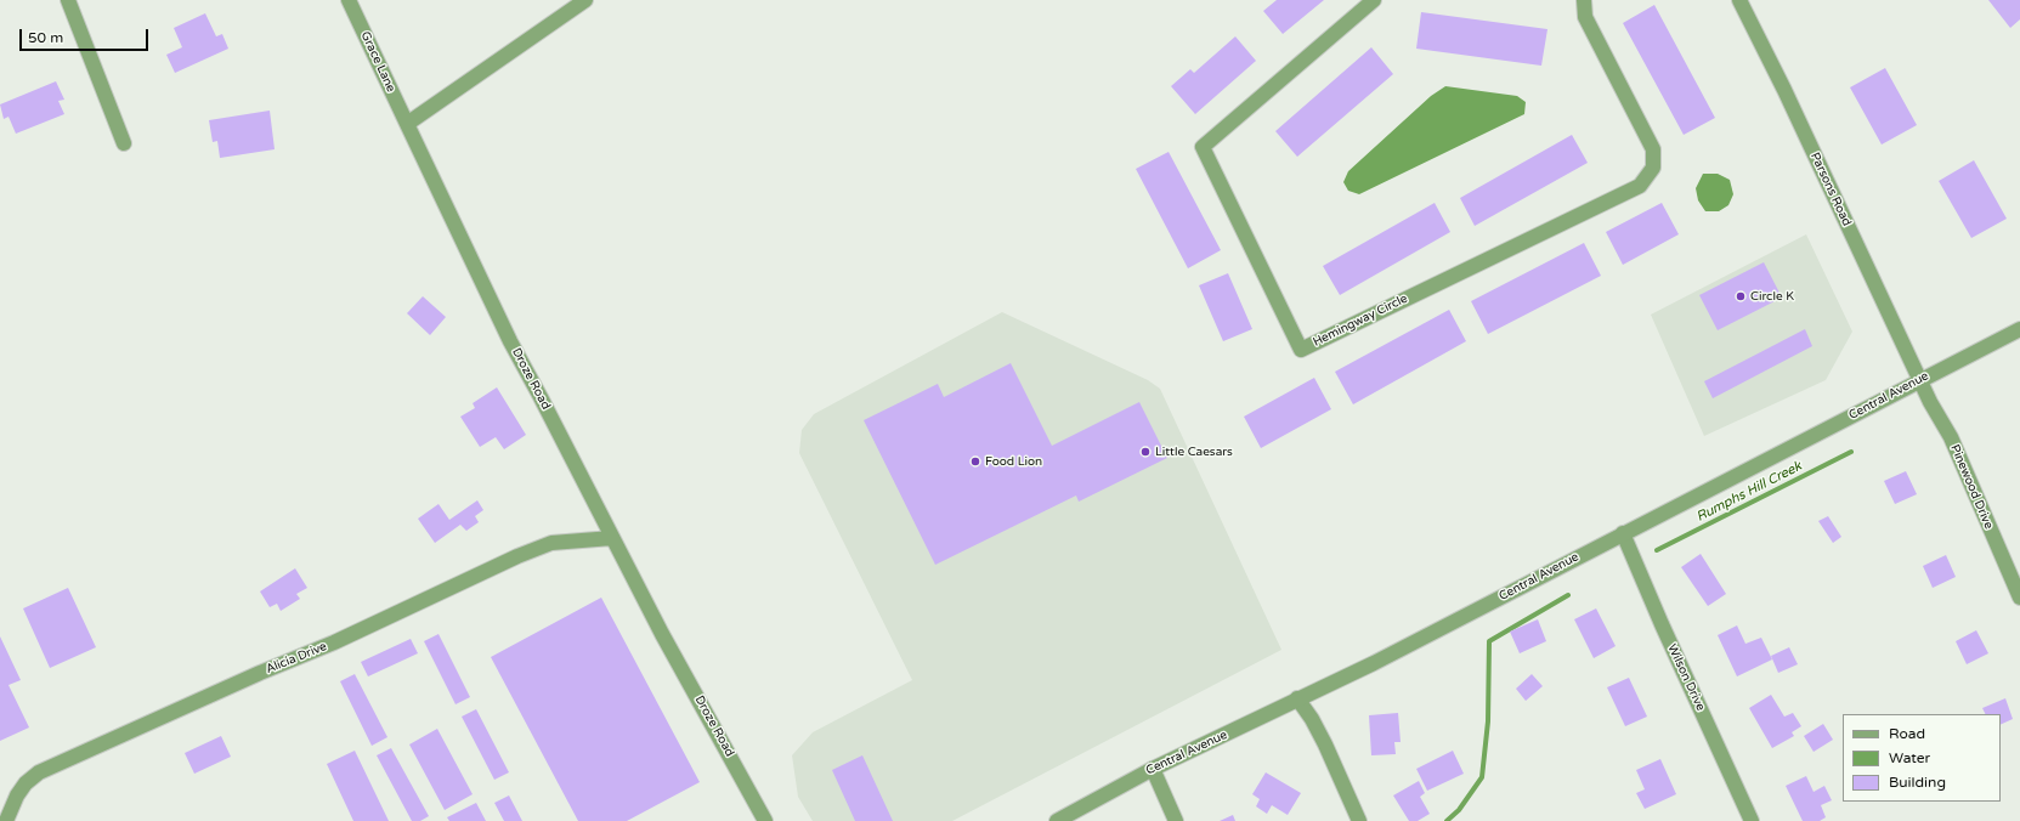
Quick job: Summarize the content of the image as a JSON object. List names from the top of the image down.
{
  "streets": {
    "street": [
      "Grace Lane",
      "Parsons Road",
      "Hemingway Circle",
      "Droze Road",
      "Central Avenue",
      "Pinewood Drive",
      "Alicia Drive",
      "Wilson Drive"
    ]
  },
  "crossings": [
    ["Grace Lane", "Droze Road"],
    ["Parsons Road", "Central Avenue"],
    ["Parsons Road", "Pinewood Drive"],
    ["Droze Road", "Alicia Drive"],
    ["Central Avenue", "Pinewood Drive"],
    ["Central Avenue", "Wilson Drive"]
  ],
  "water": ["Rumphs Hill Creek"],
  "places": ["Circle K", "Little Caesars", "Food Lion"],
  "legend": ["Road", "Water", "Building"],
  "scale_bar": "50 m"
}
